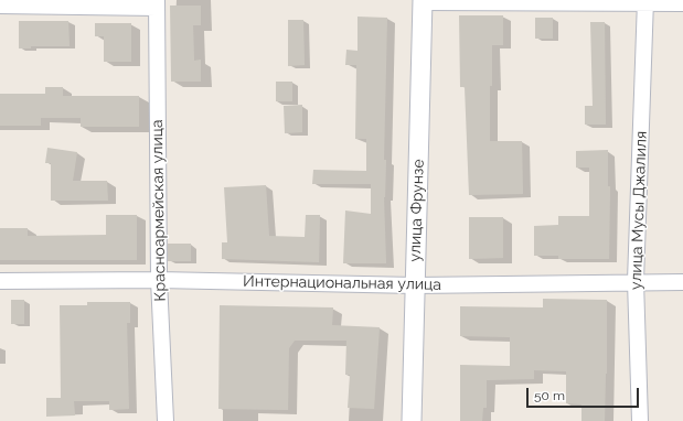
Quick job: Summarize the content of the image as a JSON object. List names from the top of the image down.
{
  "streets": {
    "street": [
      "Красноармейская улица",
      "улица Фрунзе",
      "улица Мусы Джалиля",
      "Интернациональная улица"
    ]
  },
  "crossings": [
    ["Красноармейская улица", "Интернациональная улица"],
    ["улица Фрунзе", "Интернациональная улица"],
    ["улица Мусы Джалиля", "Интернациональная улица"]
  ],
  "scale_bar": "50 m"
}
